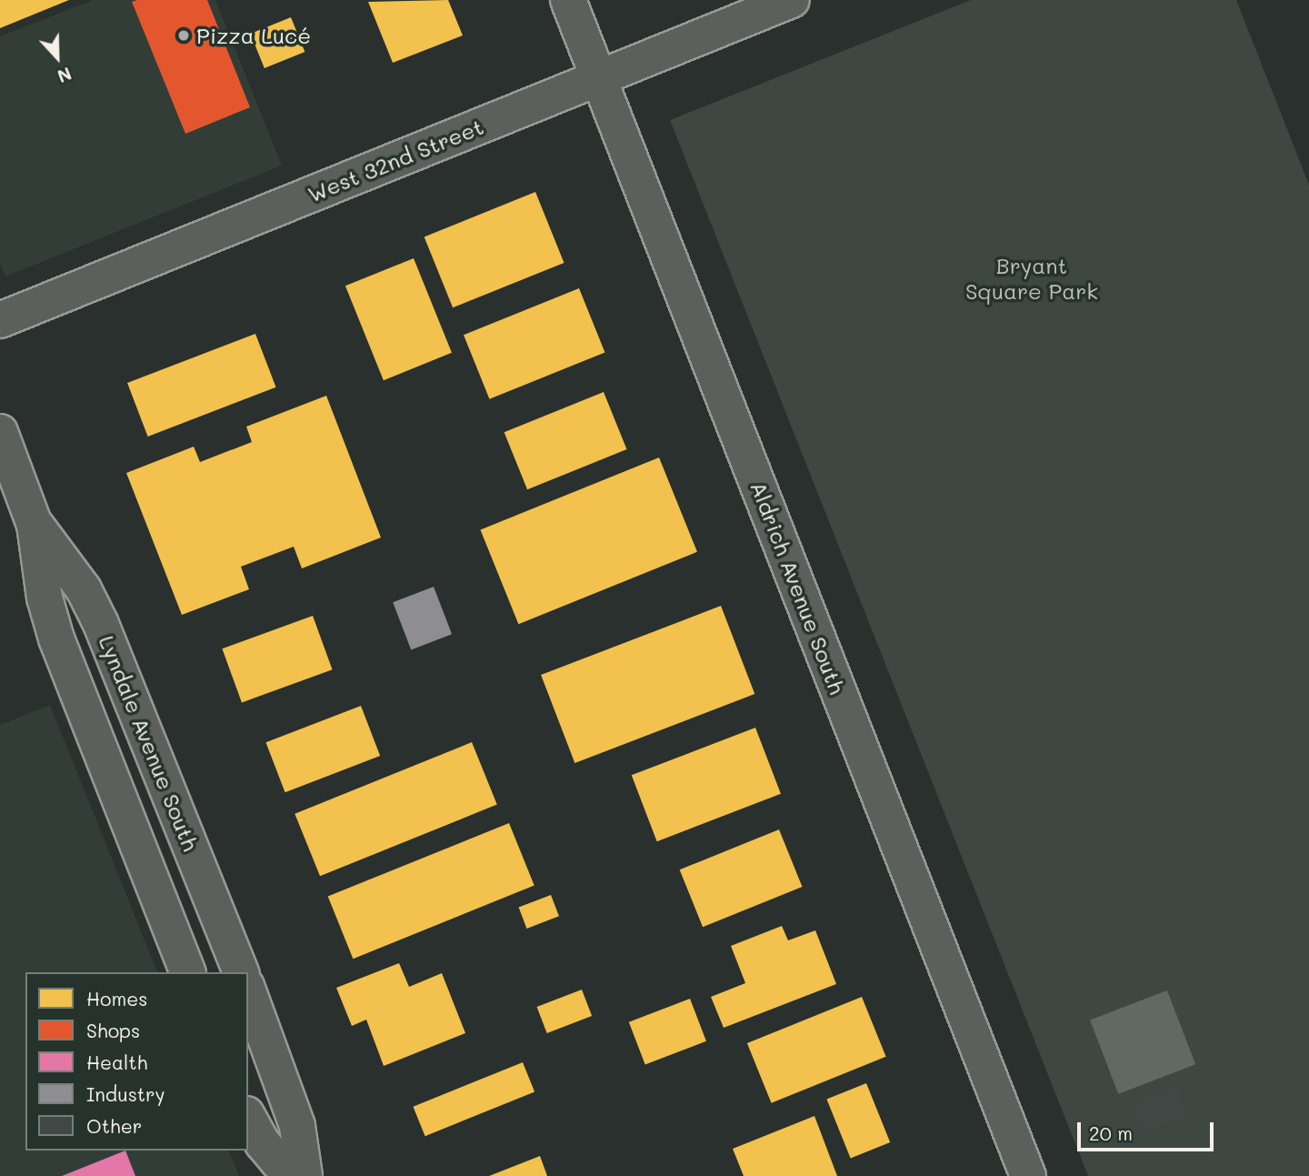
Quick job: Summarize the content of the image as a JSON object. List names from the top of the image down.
{
  "streets": {
    "street": ["West 32nd Street", "Aldrich Avenue South", "Lyndale Avenue South"]
  },
  "crossings": [
    ["West 32nd Street", "Aldrich Avenue South"]
  ],
  "parks": ["Bryant Square Park"],
  "places": ["Pizza Lucé"],
  "legend": [
    "Homes",
    "Shops",
    "Health",
    "Industry",
    "Other"
  ],
  "scale_bar": "20 m",
  "north": "bottom"
}
